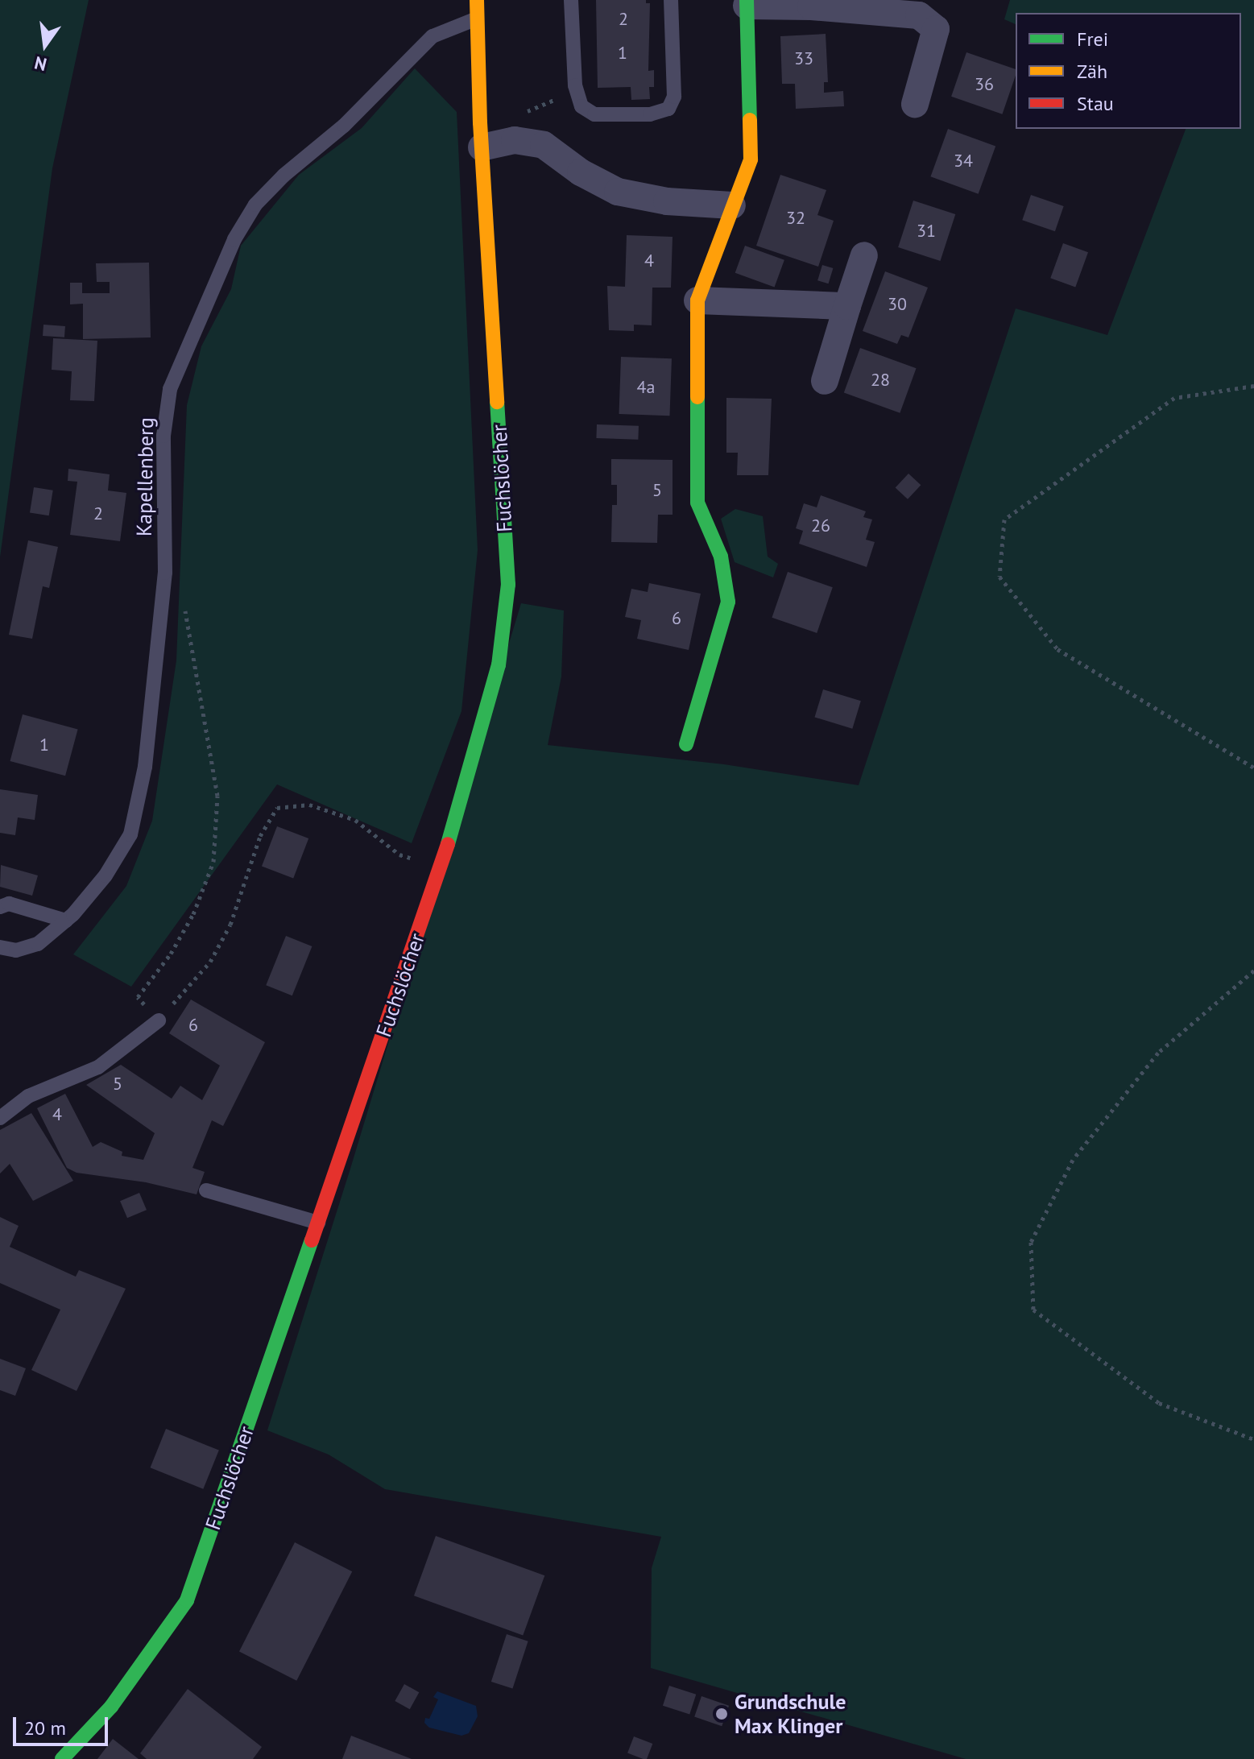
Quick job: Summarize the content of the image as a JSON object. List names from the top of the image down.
{
  "streets": {
    "street": ["Fuchslöcher"],
    "lane": ["Kapellenberg"]
  },
  "crossings": [
    ["Kapellenberg", "Fuchslöcher"]
  ],
  "places": ["Grundschule Max Klinger"],
  "house_numbers": [
    "2",
    "1",
    "33",
    "36",
    "34",
    "32",
    "31",
    "4",
    "30",
    "28",
    "4a",
    "5",
    "2",
    "26",
    "6",
    "1",
    "6",
    "5",
    "4"
  ],
  "legend": ["Frei", "Zäh", "Stau"],
  "scale_bar": "20 m",
  "north": "bottom"
}
